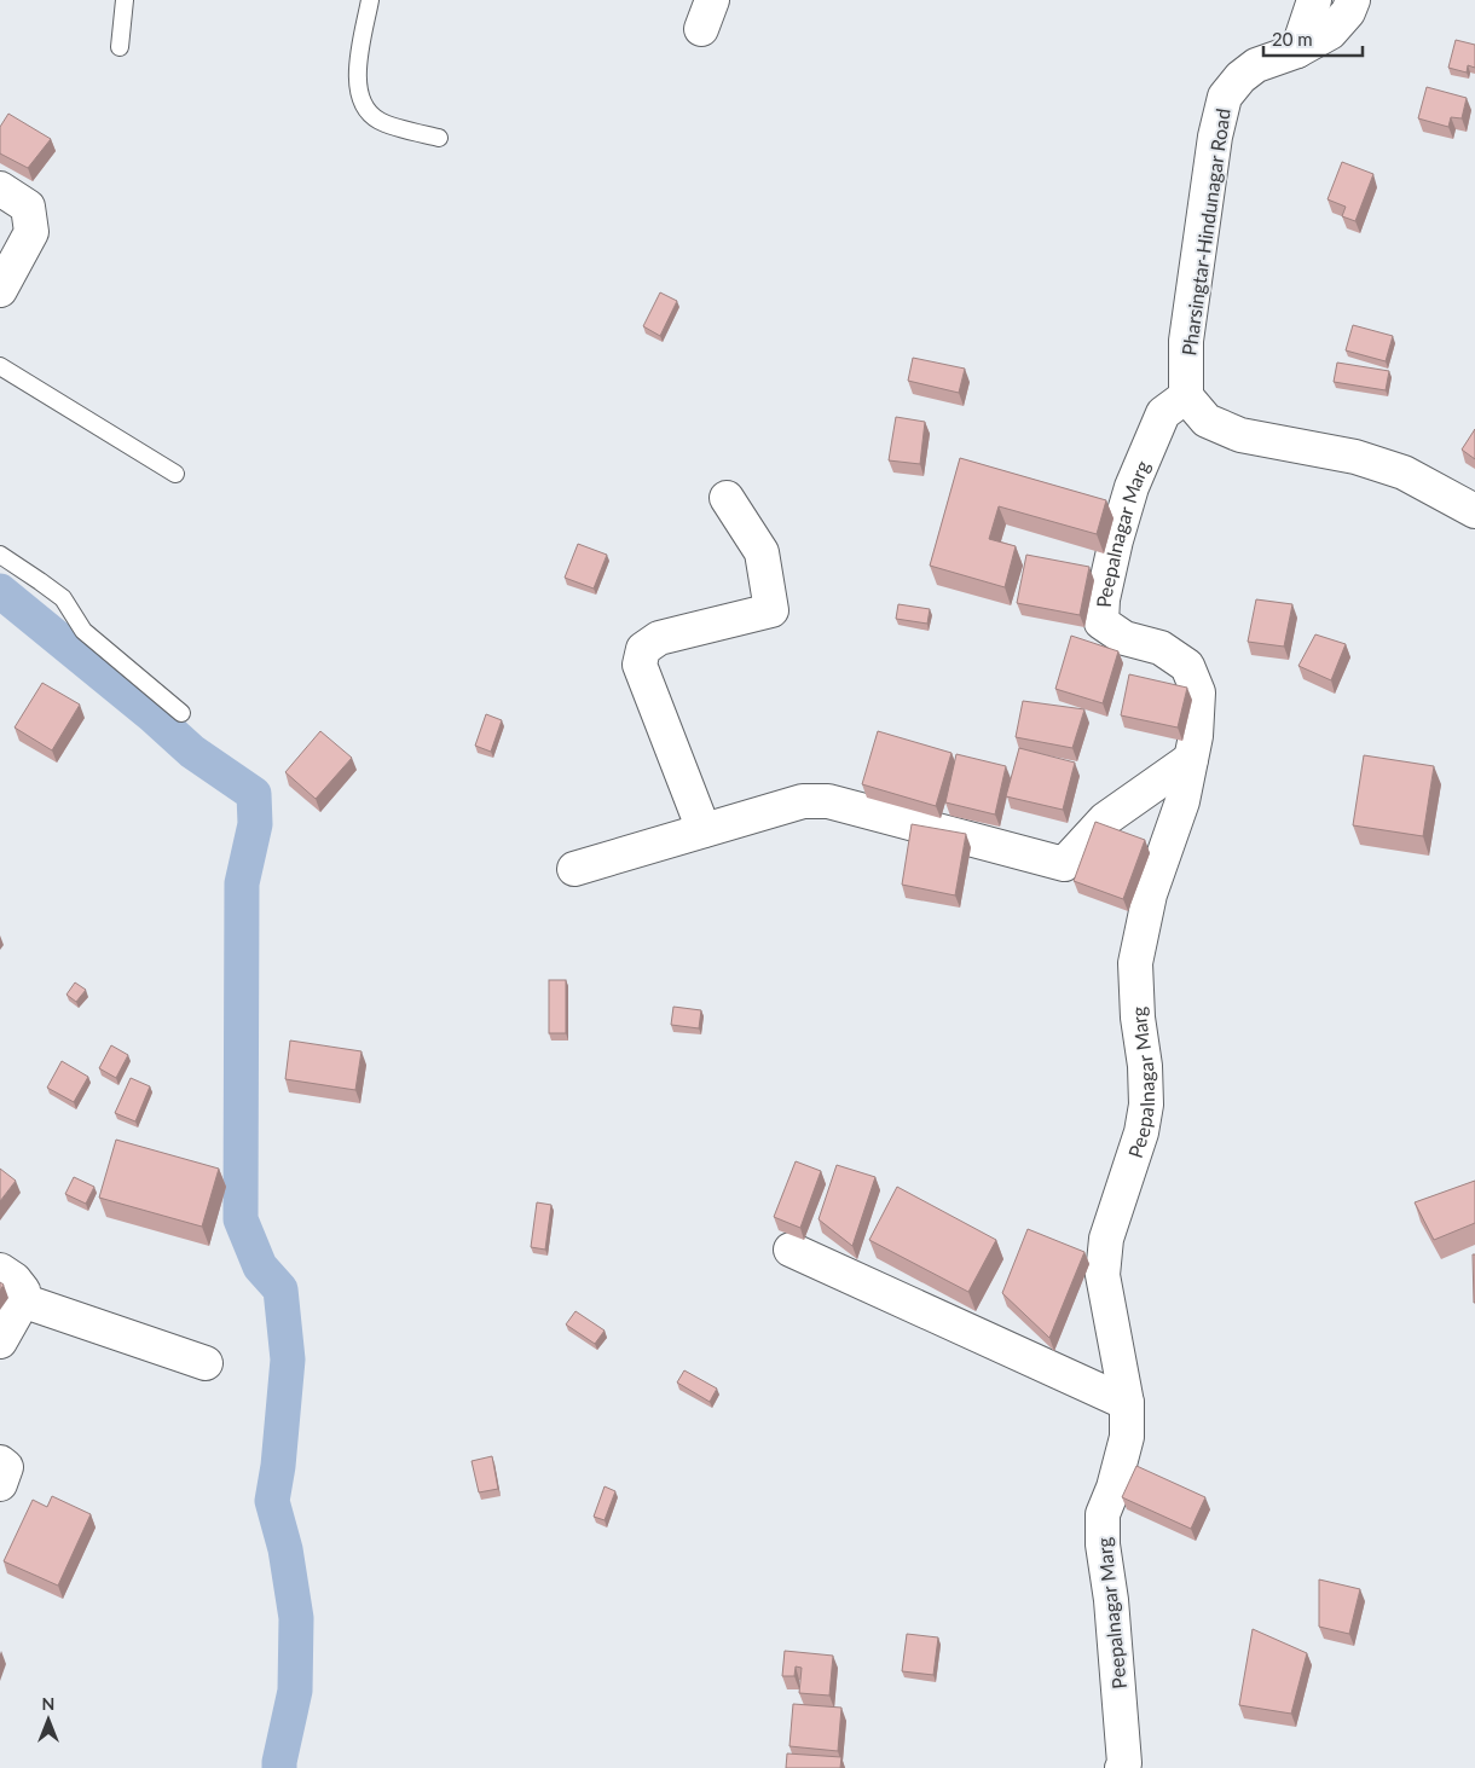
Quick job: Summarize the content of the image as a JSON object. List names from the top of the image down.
{
  "streets": {
    "street": ["Pharsingtar-Hindunagar Road", "Peepalnagar Marg"]
  },
  "crossings": [
    ["Pharsingtar-Hindunagar Road", "Peepalnagar Marg"]
  ],
  "scale_bar": "20 m",
  "north": "top"
}
